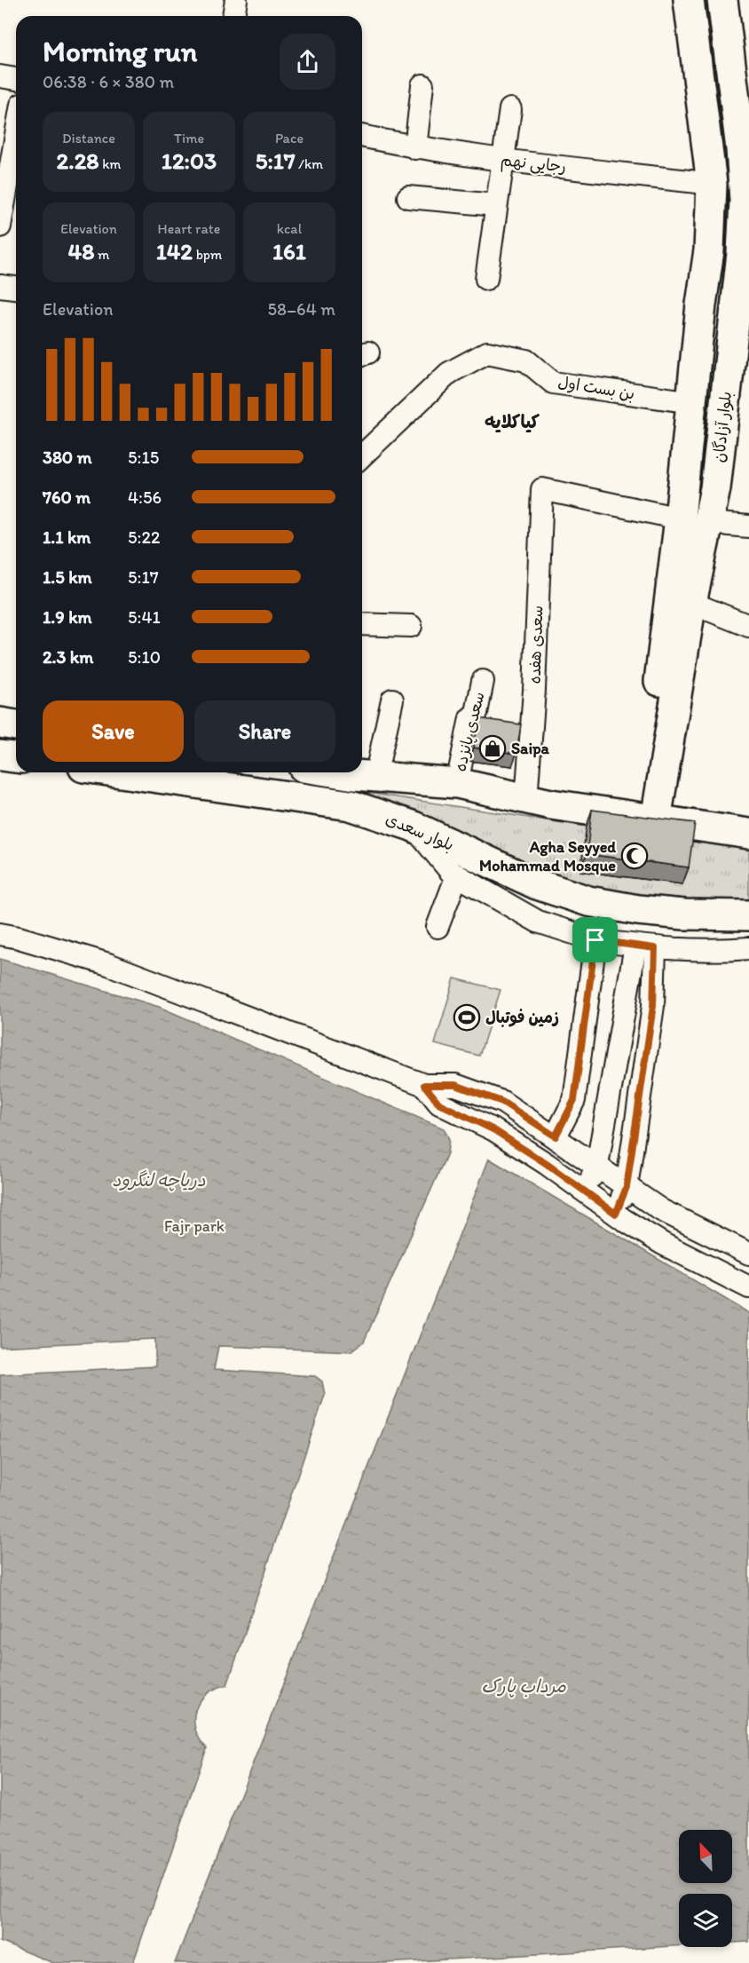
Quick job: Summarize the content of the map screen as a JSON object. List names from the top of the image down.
{
  "streets": {
    "highway": ["بلوار آزادگان", "بلوار سعدی"],
    "street": [
      "رجایی نهم",
      "بن بست اول",
      "سعدی هفده",
      "سعدی پانزده"
    ]
  },
  "crossings": [
    ["رجایی نهم", "بلوار آزادگان"],
    ["بن بست اول", "بلوار آزادگان"],
    ["بلوار آزادگان", "سعدی هفده"]
  ],
  "districts": ["کیاکلایه"],
  "water": ["دریاچه لنگرود", "مرداب پارک"],
  "parks": ["Fajr park"],
  "places": {
    "shop": ["Saipa"],
    "mosque": ["Agha Seyyed Mohammad Mosque"],
    "sports": ["زمین فوتبال"]
  },
  "north": "top left",
  "page": {
    "heading": ["Morning run", "06:38 · 6 × 380 m"],
    "stats": [
      ["Distance", "2.28 km"],
      ["Time", "12:03"],
      ["Pace", "5:17 /km"],
      ["Elevation", "48 m"],
      ["Heart rate", "142 bpm"],
      ["kcal", "161"]
    ],
    "chart": ["Elevation", "58–64 m"],
    "list": [
      {
        "name": "380 m",
        "note": "5:15"
      },
      {
        "name": "760 m",
        "note": "4:56"
      },
      {
        "name": "1.1 km",
        "note": "5:22"
      },
      {
        "name": "1.5 km",
        "note": "5:17"
      },
      {
        "name": "1.9 km",
        "note": "5:41"
      },
      {
        "name": "2.3 km",
        "note": "5:10"
      }
    ],
    "buttons": ["Save", "Share"]
  }
}
